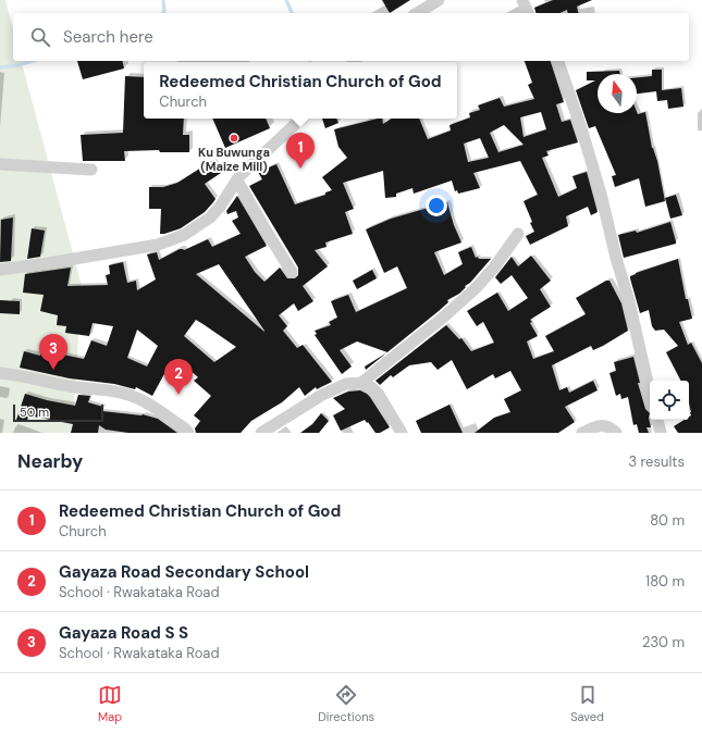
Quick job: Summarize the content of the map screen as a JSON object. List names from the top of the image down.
{
  "places": ["Ku Buwunga (Maize Mill)"],
  "scale_bar": "50 m",
  "north": "top",
  "page": {
    "search": "Search here",
    "popup": ["Redeemed Christian Church of God", "Church"],
    "pins": ["1", "3", "2"],
    "scale": "50 m",
    "heading": ["Nearby", "3 results"],
    "list": [
      {
        "mark": "1",
        "name": "Redeemed Christian Church of God",
        "note": "Church",
        "value": "80 m"
      },
      {
        "mark": "2",
        "name": "Gayaza Road Secondary School",
        "note": "School · Rwakataka Road",
        "value": "180 m"
      },
      {
        "mark": "3",
        "name": "Gayaza Road S S",
        "note": "School · Rwakataka Road",
        "value": "230 m"
      }
    ],
    "nav": ["Map", "Directions", "Saved"]
  }
}
